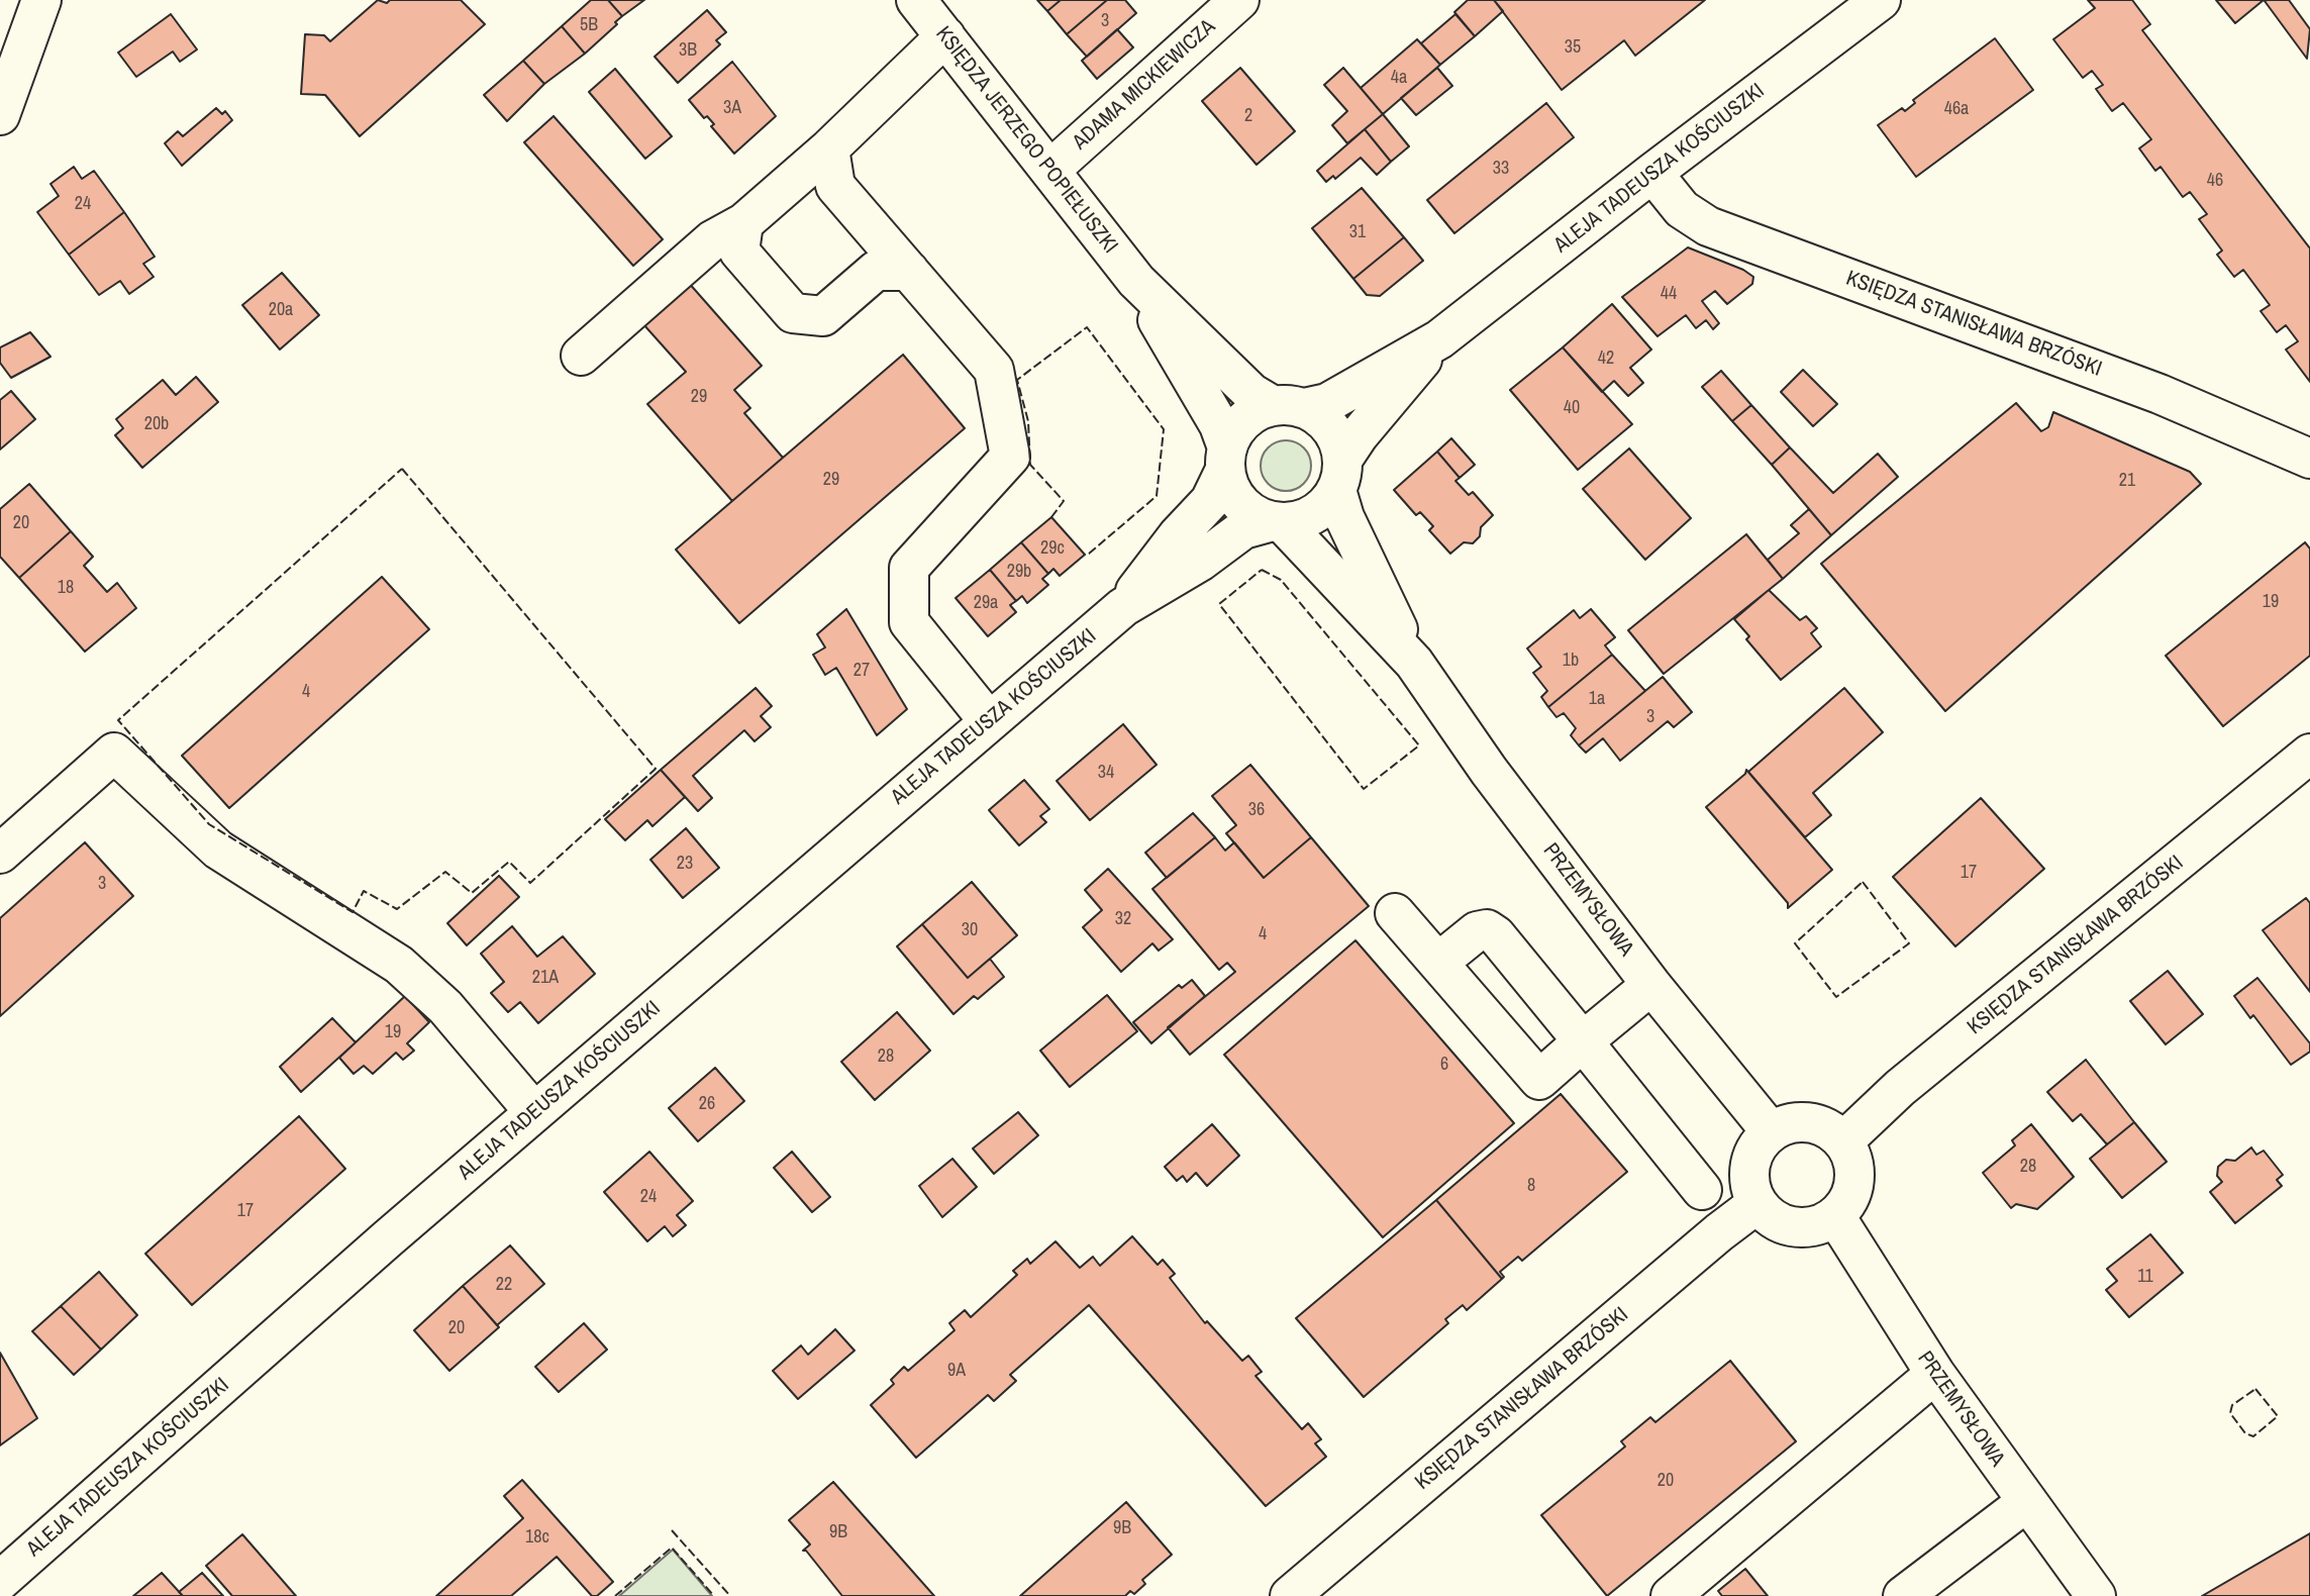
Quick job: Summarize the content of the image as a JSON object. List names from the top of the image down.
{
  "streets": {
    "street": [
      "ADAMA MICKIEWICZA",
      "KSIĘDZA JERZEGO POPIEŁUSZKI",
      "ALEJA TADEUSZA KOŚCIUSZKI",
      "KSIĘDZA STANISŁAWA BRZÓSKI",
      "PRZEMYSŁOWA"
    ]
  },
  "crossings": [
    ["ADAMA MICKIEWICZA", "KSIĘDZA JERZEGO POPIEŁUSZKI"],
    ["KSIĘDZA JERZEGO POPIEŁUSZKI", "ALEJA TADEUSZA KOŚCIUSZKI"],
    ["ALEJA TADEUSZA KOŚCIUSZKI", "KSIĘDZA STANISŁAWA BRZÓSKI"],
    ["KSIĘDZA STANISŁAWA BRZÓSKI", "PRZEMYSŁOWA"]
  ],
  "house_numbers": [
    "3",
    "5B",
    "35",
    "3B",
    "4a",
    "3A",
    "46a",
    "2",
    "33",
    "46",
    "24",
    "31",
    "44",
    "20a",
    "42",
    "29",
    "40",
    "20b",
    "29",
    "21",
    "20",
    "29c",
    "29b",
    "18",
    "19",
    "29a",
    "1b",
    "27",
    "4",
    "1a",
    "3",
    "34",
    "36",
    "23",
    "17",
    "3",
    "32",
    "30",
    "4",
    "21A",
    "19",
    "28",
    "6",
    "26",
    "28",
    "8",
    "24",
    "17",
    "11",
    "22",
    "20",
    "9A",
    "20",
    "9B",
    "9B",
    "18c"
  ]
}
